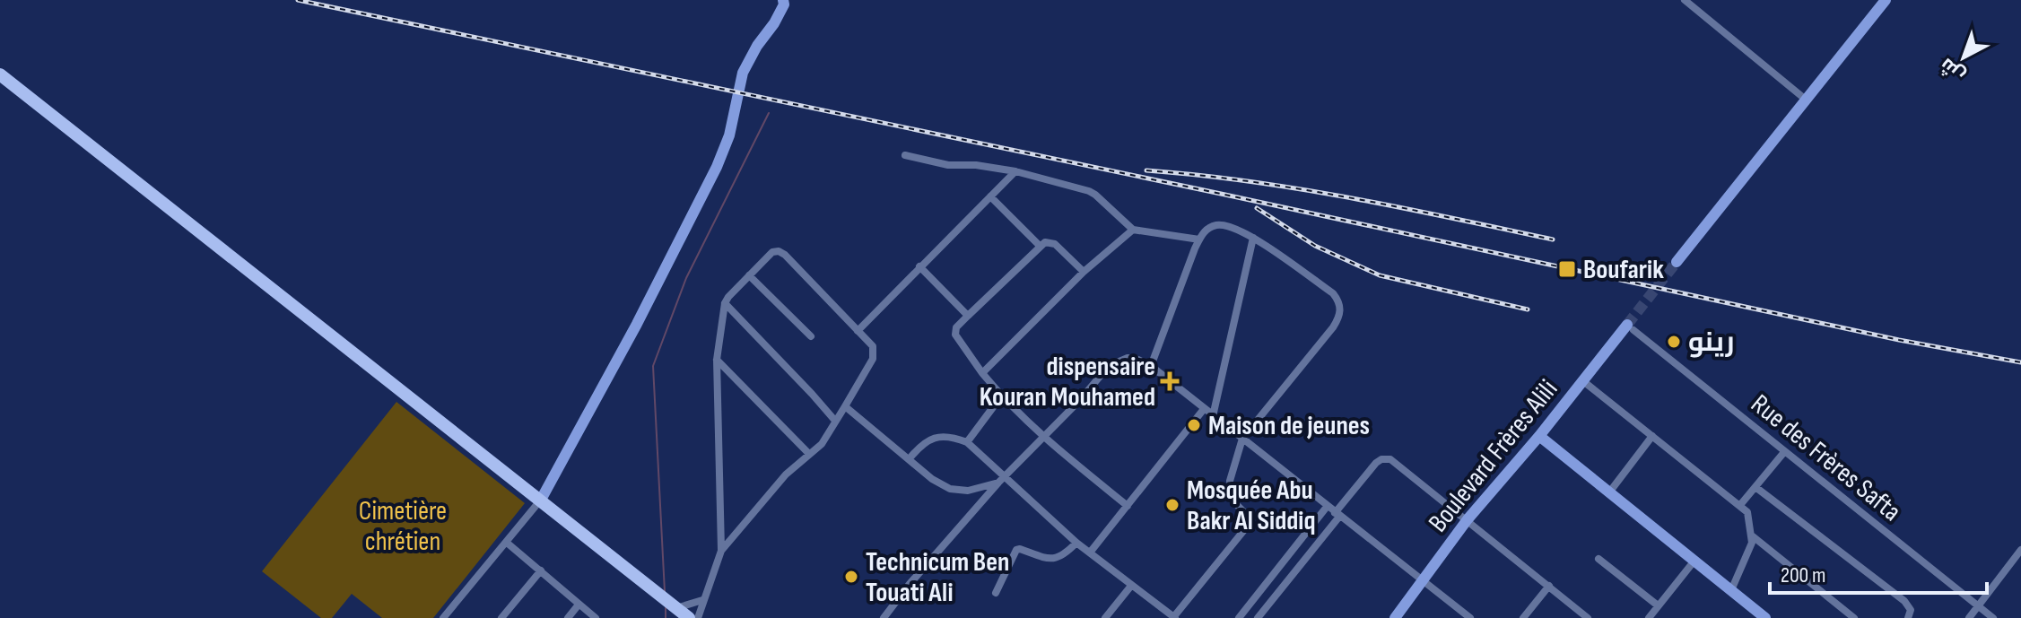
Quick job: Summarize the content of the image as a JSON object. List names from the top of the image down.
{
  "streets": {
    "main road": ["Boulevard Frères Alili"],
    "street": ["Rue des Frères Safta"]
  },
  "crossings": [
    ["Boulevard Frères Alili", "Rue des Frères Safta"]
  ],
  "parks": ["Cimetière chrétien"],
  "places": {
    "transit": ["Boufarik"],
    "other": [
      "رينو",
      "Maison de jeunes",
      "Mosquée Abu Bakr Al Siddiq",
      "Technicum Ben Touati Ali"
    ],
    "health": ["dispensaire Kouran Mouhamed"]
  },
  "scale_bar": "200 m",
  "north": "bottom left"
}
